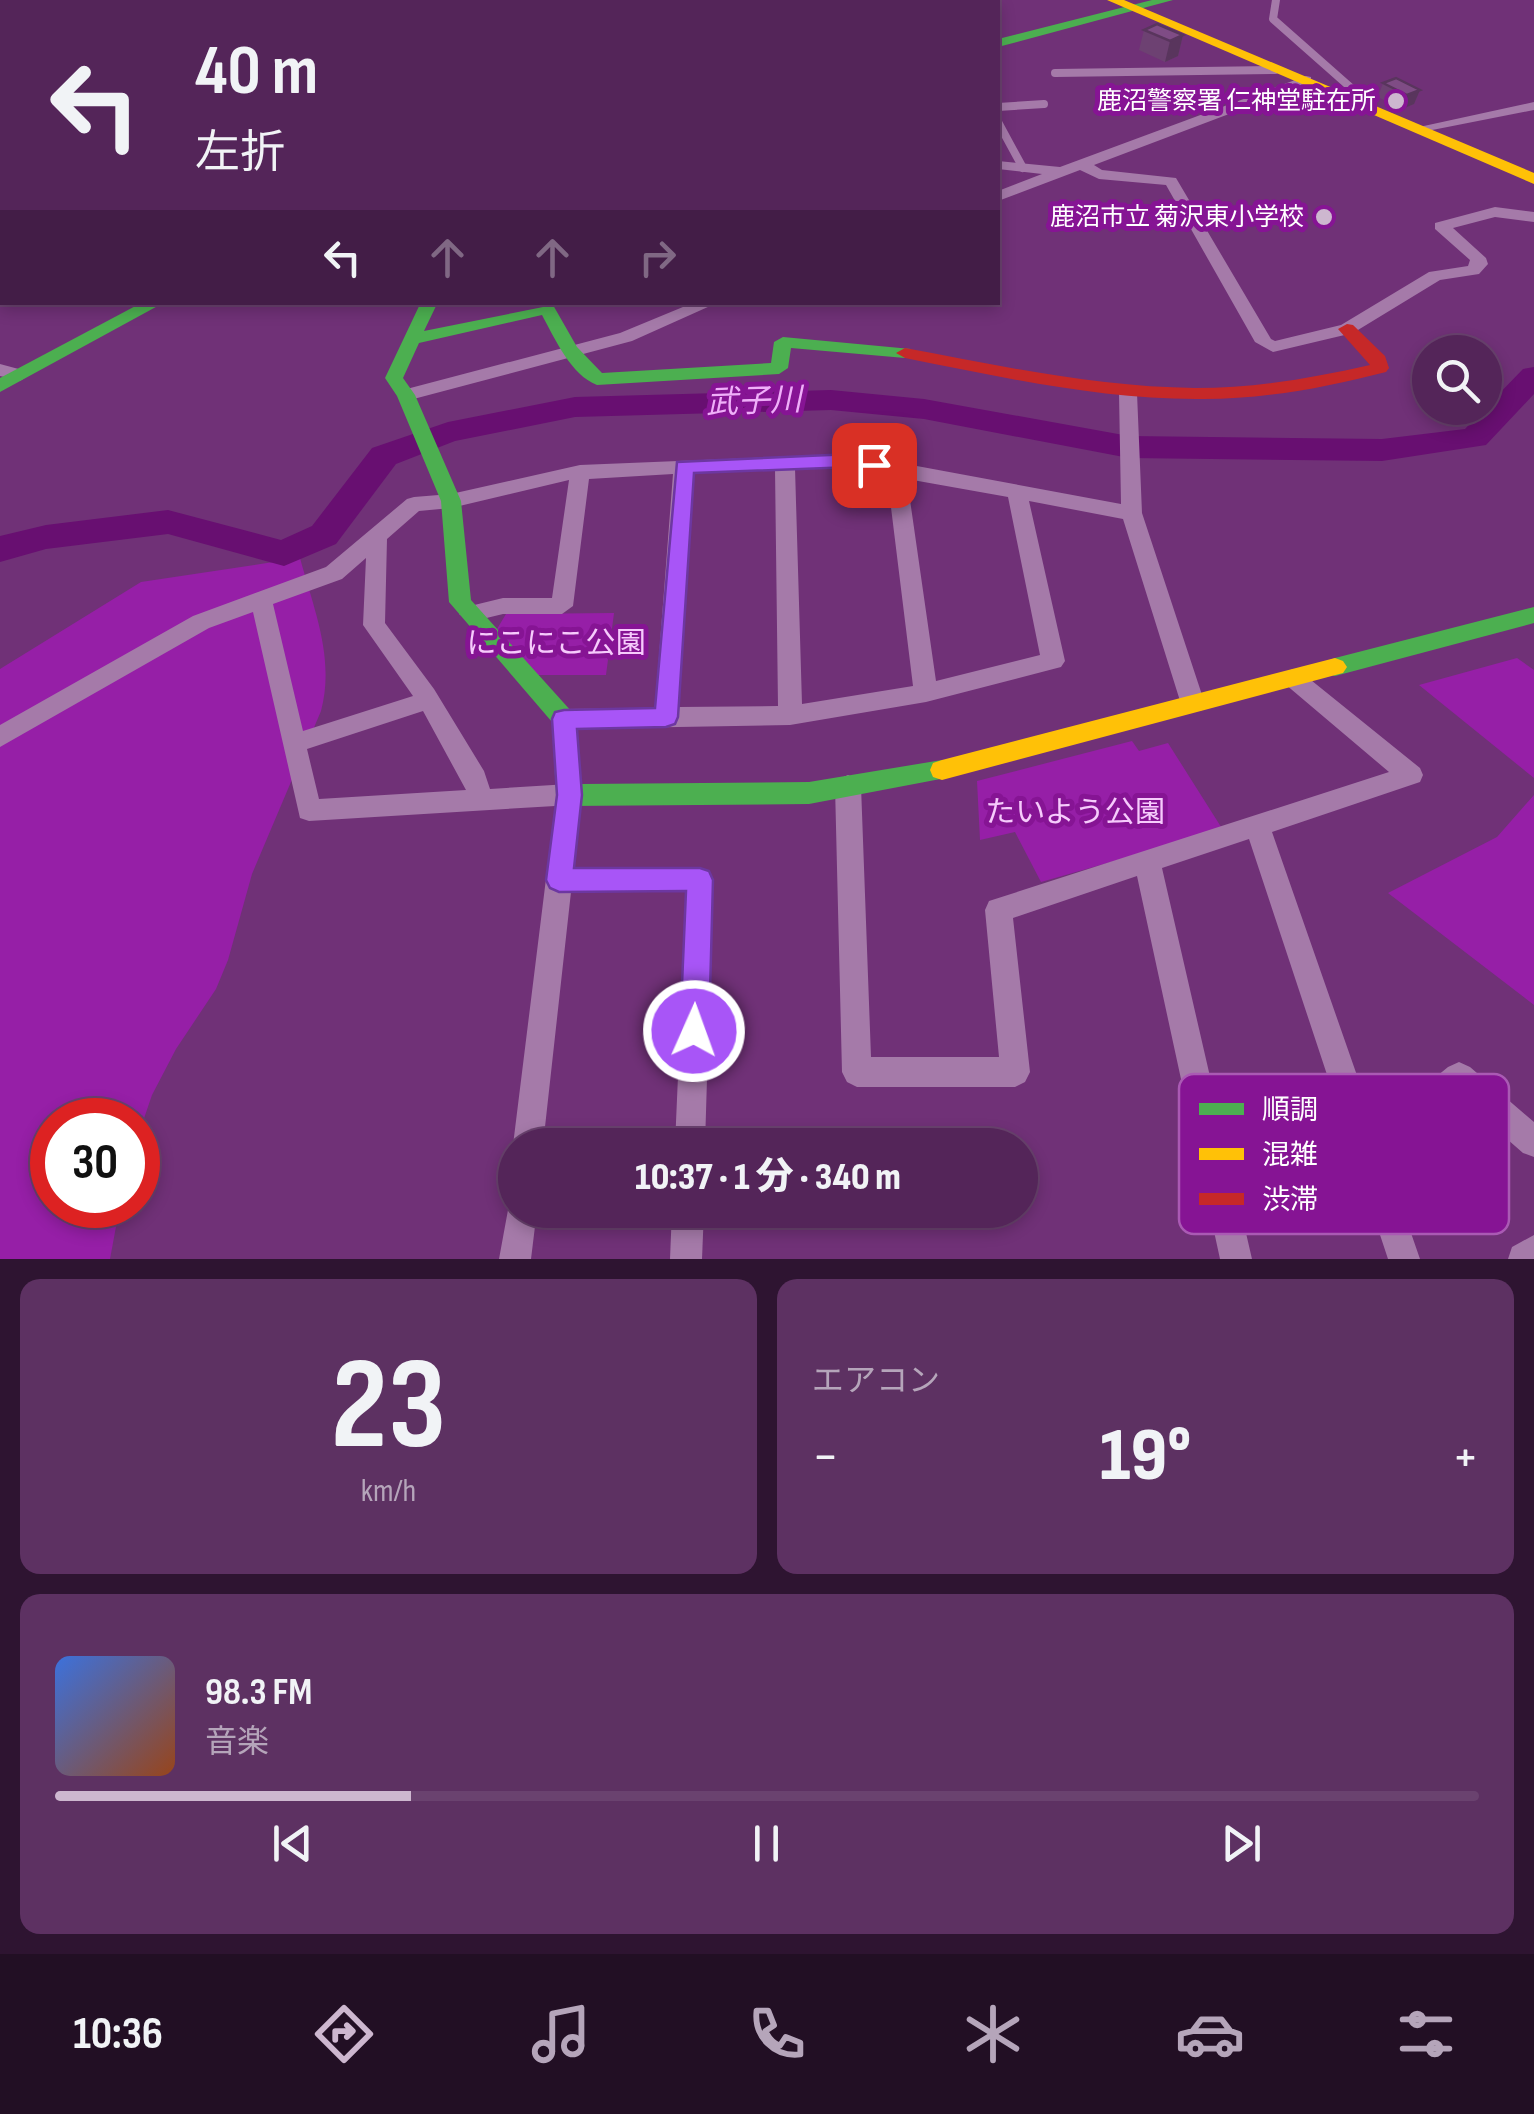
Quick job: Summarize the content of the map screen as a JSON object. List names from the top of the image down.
{
  "water": ["武子川"],
  "parks": ["にこにこ公園", "たいよう公園"],
  "places": ["鹿沼警察署 仁神堂駐在所", "鹿沼市立 菊沢東小学校"],
  "legend": ["順調", "混雑", "渋滞"],
  "page": {
    "turn": ["40 m", "左折"],
    "limit": "30",
    "trip": "10:37 · 1 分 · 340 m",
    "tile": [
      ["23", "km/h"],
      "エアコン"
    ],
    "heat": ["−", "19°", "+"],
    "song": ["98.3 FM", "音楽"],
    "tabs": "10:36"
  }
}
